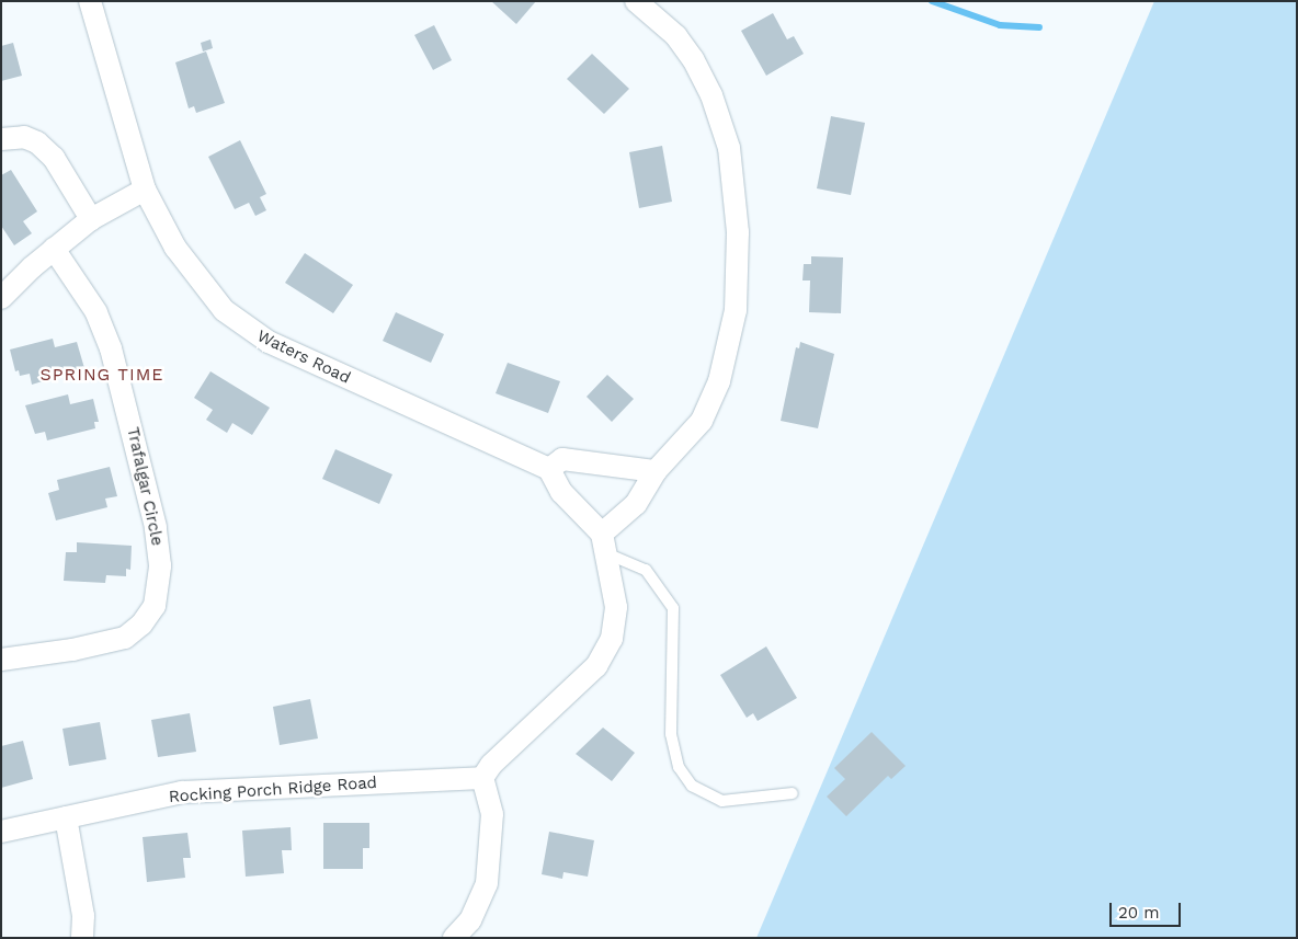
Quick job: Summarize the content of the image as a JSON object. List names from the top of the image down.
{
  "streets": {
    "street": ["Waters Road", "Trafalgar Circle", "Rocking Porch Ridge Road"]
  },
  "districts": ["SPRING TIME"],
  "scale_bar": "20 m"
}
